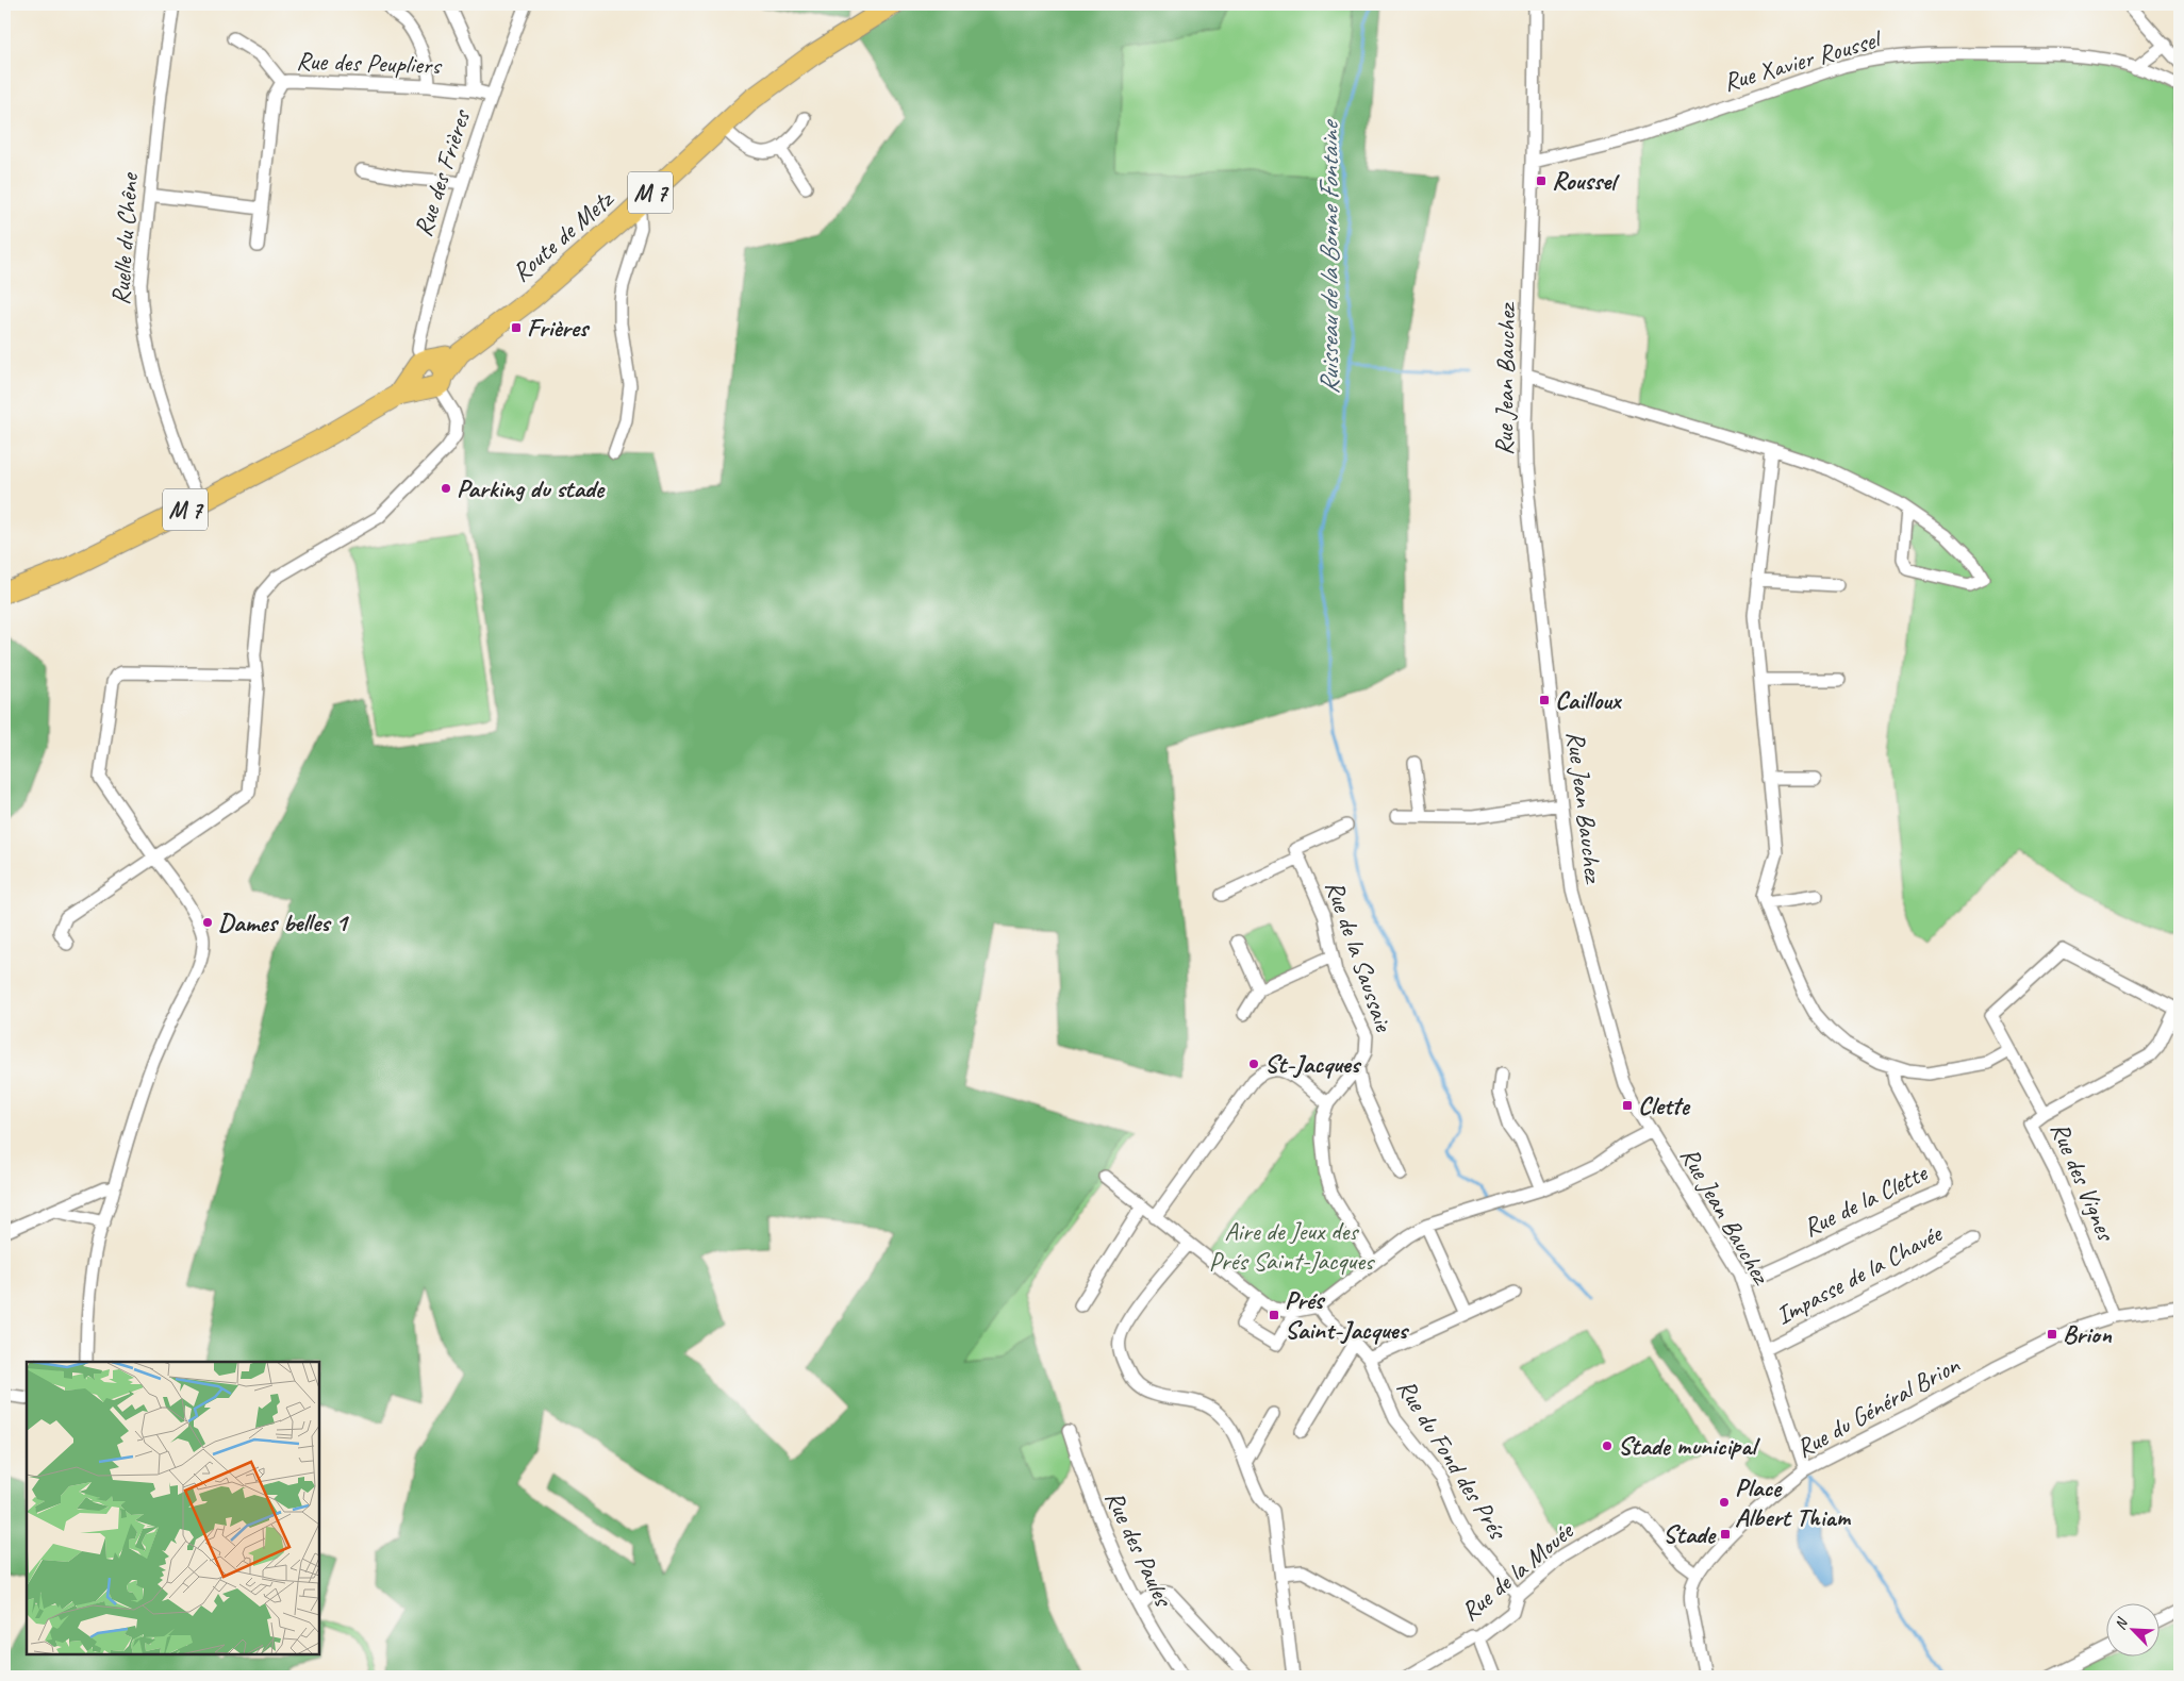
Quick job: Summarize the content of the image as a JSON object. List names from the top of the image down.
{
  "streets": {
    "main road": ["M 7", "Route de Metz"],
    "street": [
      "Rue Xavier Roussel",
      "Rue des Peupliers",
      "Rue des Frières",
      "Ruelle du Chêne",
      "Rue Jean Bauchez",
      "Rue de la Saussaie",
      "Rue des Vignes",
      "Rue de la Clette",
      "Impasse de la Chavée",
      "Rue du Général Brion",
      "Rue du Fond des Prés",
      "Rue des Paules",
      "Rue de la Mouée"
    ]
  },
  "crossings": [
    ["Rue Xavier Roussel", "Rue Jean Bauchez"],
    ["Rue des Peupliers", "Rue des Frières"],
    ["Rue des Frières", "M 7"],
    ["Rue des Frières", "Route de Metz"],
    ["M 7", "Route de Metz"],
    ["M 7", "Ruelle du Chêne"],
    ["Rue Jean Bauchez", "Rue de la Clette"],
    ["Rue Jean Bauchez", "Impasse de la Chavée"],
    ["Rue Jean Bauchez", "Rue du Général Brion"],
    ["Rue des Vignes", "Rue du Général Brion"],
    ["Rue du Général Brion", "Rue de la Mouée"],
    ["Rue du Fond des Prés", "Rue de la Mouée"]
  ],
  "water": ["Ruisseau de la Bonne Fontaine"],
  "parks": ["Aire de Jeux des Prés Saint-Jacques"],
  "places": {
    "transit": [
      "Roussel",
      "Frières",
      "Cailloux",
      "Clette",
      "Prés Saint-Jacques",
      "Brion",
      "Stade"
    ],
    "other": [
      "Parking du stade",
      "Dames belles 1",
      "St-Jacques",
      "Stade municipal",
      "Place Albert Thiam"
    ]
  },
  "north": "top left"
}
